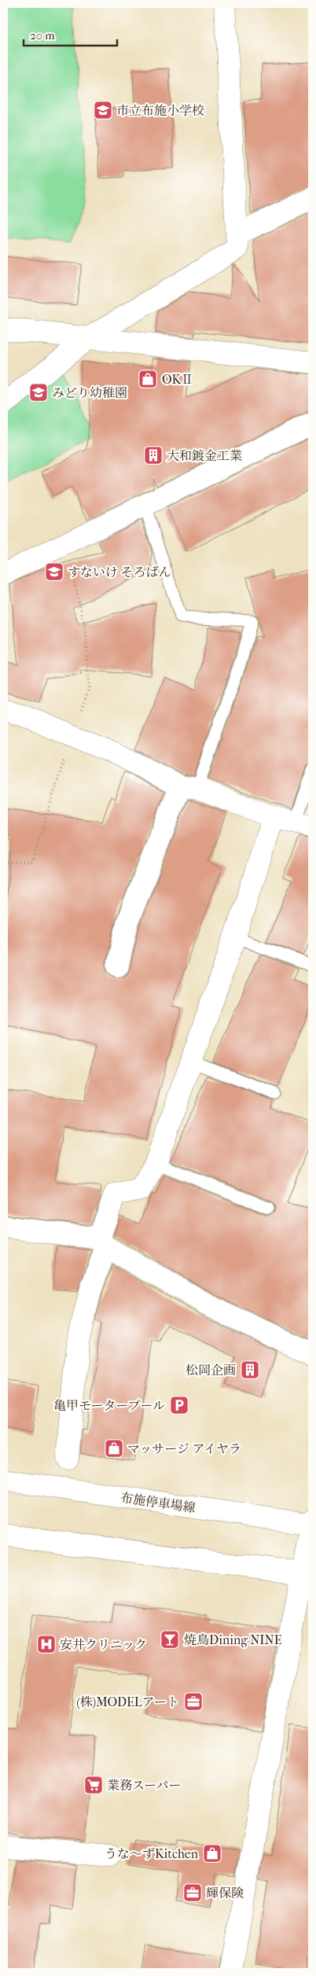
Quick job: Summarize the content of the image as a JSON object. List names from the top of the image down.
{
  "streets": {
    "street": ["布施停車場線"]
  },
  "places": {
    "school or university": ["市立布施小学校", "みどり幼稚園", "すないけ そろばん"],
    "shop": ["OKⅡ", "マッサージ アイヤラ", "うな〜ずKitchen"],
    "building": ["大和鍍金工業", "松岡企画"],
    "parking": ["亀甲モータープール"],
    "bar": ["焼鳥Dining NINE"],
    "hospital": ["安井クリニック"],
    "office": ["(株)MODELアート", "輝保険"],
    "supermarket": ["業務スーパー"]
  },
  "scale_bar": "20 m"
}
